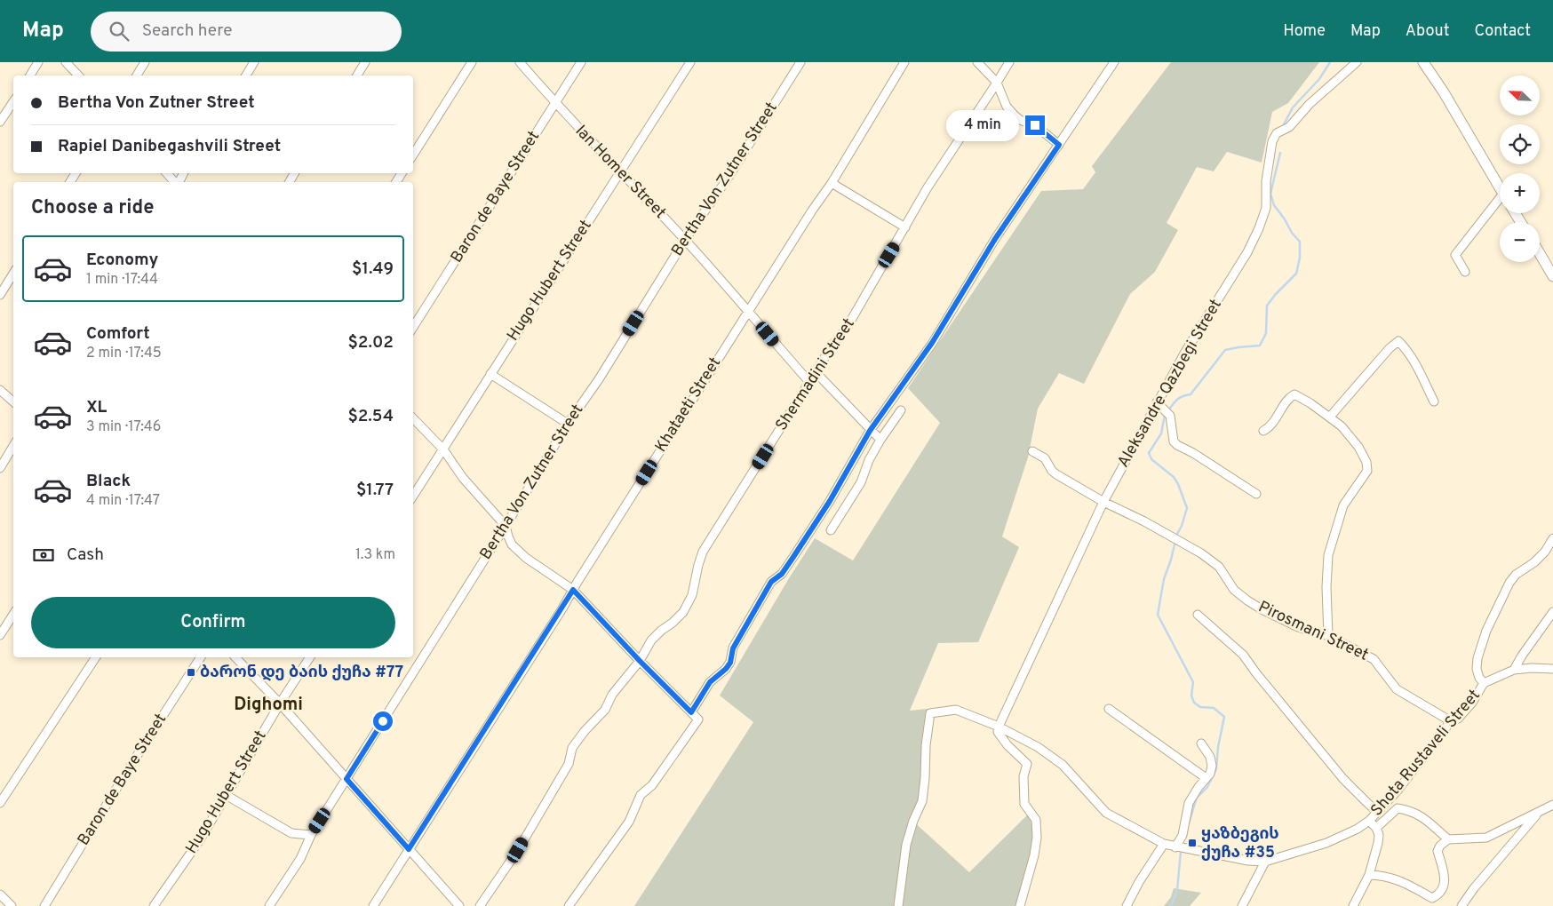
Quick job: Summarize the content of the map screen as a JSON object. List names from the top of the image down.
{
  "streets": {
    "street": [
      "Ian Homer Street",
      "Bertha Von Zutner Street",
      "Baron de Baye Street",
      "Hugo Hubert Street",
      "Shermadini Street",
      "Aleksandre Qazbegi Street",
      "Khataeti Street",
      "Pirosmani Street",
      "Shota Rustaveli Street"
    ]
  },
  "crossings": [
    ["Ian Homer Street", "Bertha Von Zutner Street"],
    ["Ian Homer Street", "Baron de Baye Street"],
    ["Ian Homer Street", "Hugo Hubert Street"],
    ["Ian Homer Street", "Shermadini Street"],
    ["Ian Homer Street", "Khataeti Street"],
    ["Aleksandre Qazbegi Street", "Pirosmani Street"],
    ["Aleksandre Qazbegi Street", "Shota Rustaveli Street"],
    ["Pirosmani Street", "Shota Rustaveli Street"]
  ],
  "districts": ["Dighomi"],
  "places": {
    "transit": ["ბარონ დე ბაის ქუჩა #77", "ყაზბეგის ქუჩა #35"]
  },
  "north": "top left",
  "page": {
    "header": "Map",
    "search": "Search here",
    "nav": [
      "Home",
      "Map",
      "About",
      "Contact"
    ],
    "map_buttons": ["+", "−"],
    "banner": ["Bertha Von Zutner Street", "Rapiel Danibegashvili Street"],
    "bubble": "4 min",
    "heading": "Choose a ride",
    "list": [
      {
        "name": "Economy",
        "note": "1 min · 17:44",
        "value": "$1.49"
      },
      {
        "name": "Comfort",
        "note": "2 min · 17:45",
        "value": "$2.02"
      },
      {
        "name": "XL",
        "note": "3 min · 17:46",
        "value": "$2.54"
      },
      {
        "name": "Black",
        "note": "4 min · 17:47",
        "value": "$1.77"
      }
    ],
    "pay": ["Cash", "1.3 km"],
    "buttons": "Confirm"
  }
}
